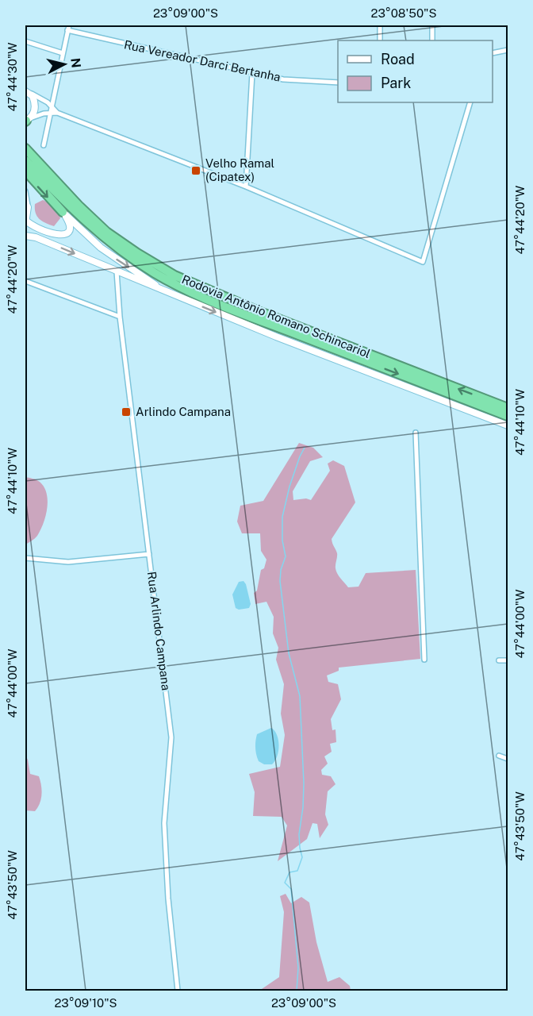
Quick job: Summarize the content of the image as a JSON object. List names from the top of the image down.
{
  "streets": {
    "highway": ["Rodovia Antônio Romano Schincariol"],
    "street": ["Rua Vereador Darci Bertanha", "Rua Arlindo Campana"]
  },
  "places": {
    "transit": ["Velho Ramal (Cipatex)", "Arlindo Campana"]
  },
  "legend": ["Road", "Park"],
  "north": "right",
  "coordinates": [
    "23°09'00\"S",
    "23°08'50\"S",
    "47°44'30\"W",
    "47°44'20\"W",
    "47°44'10\"W",
    "47°44'00\"W",
    "47°43'50\"W",
    "23°09'10\"S"
  ]
}
